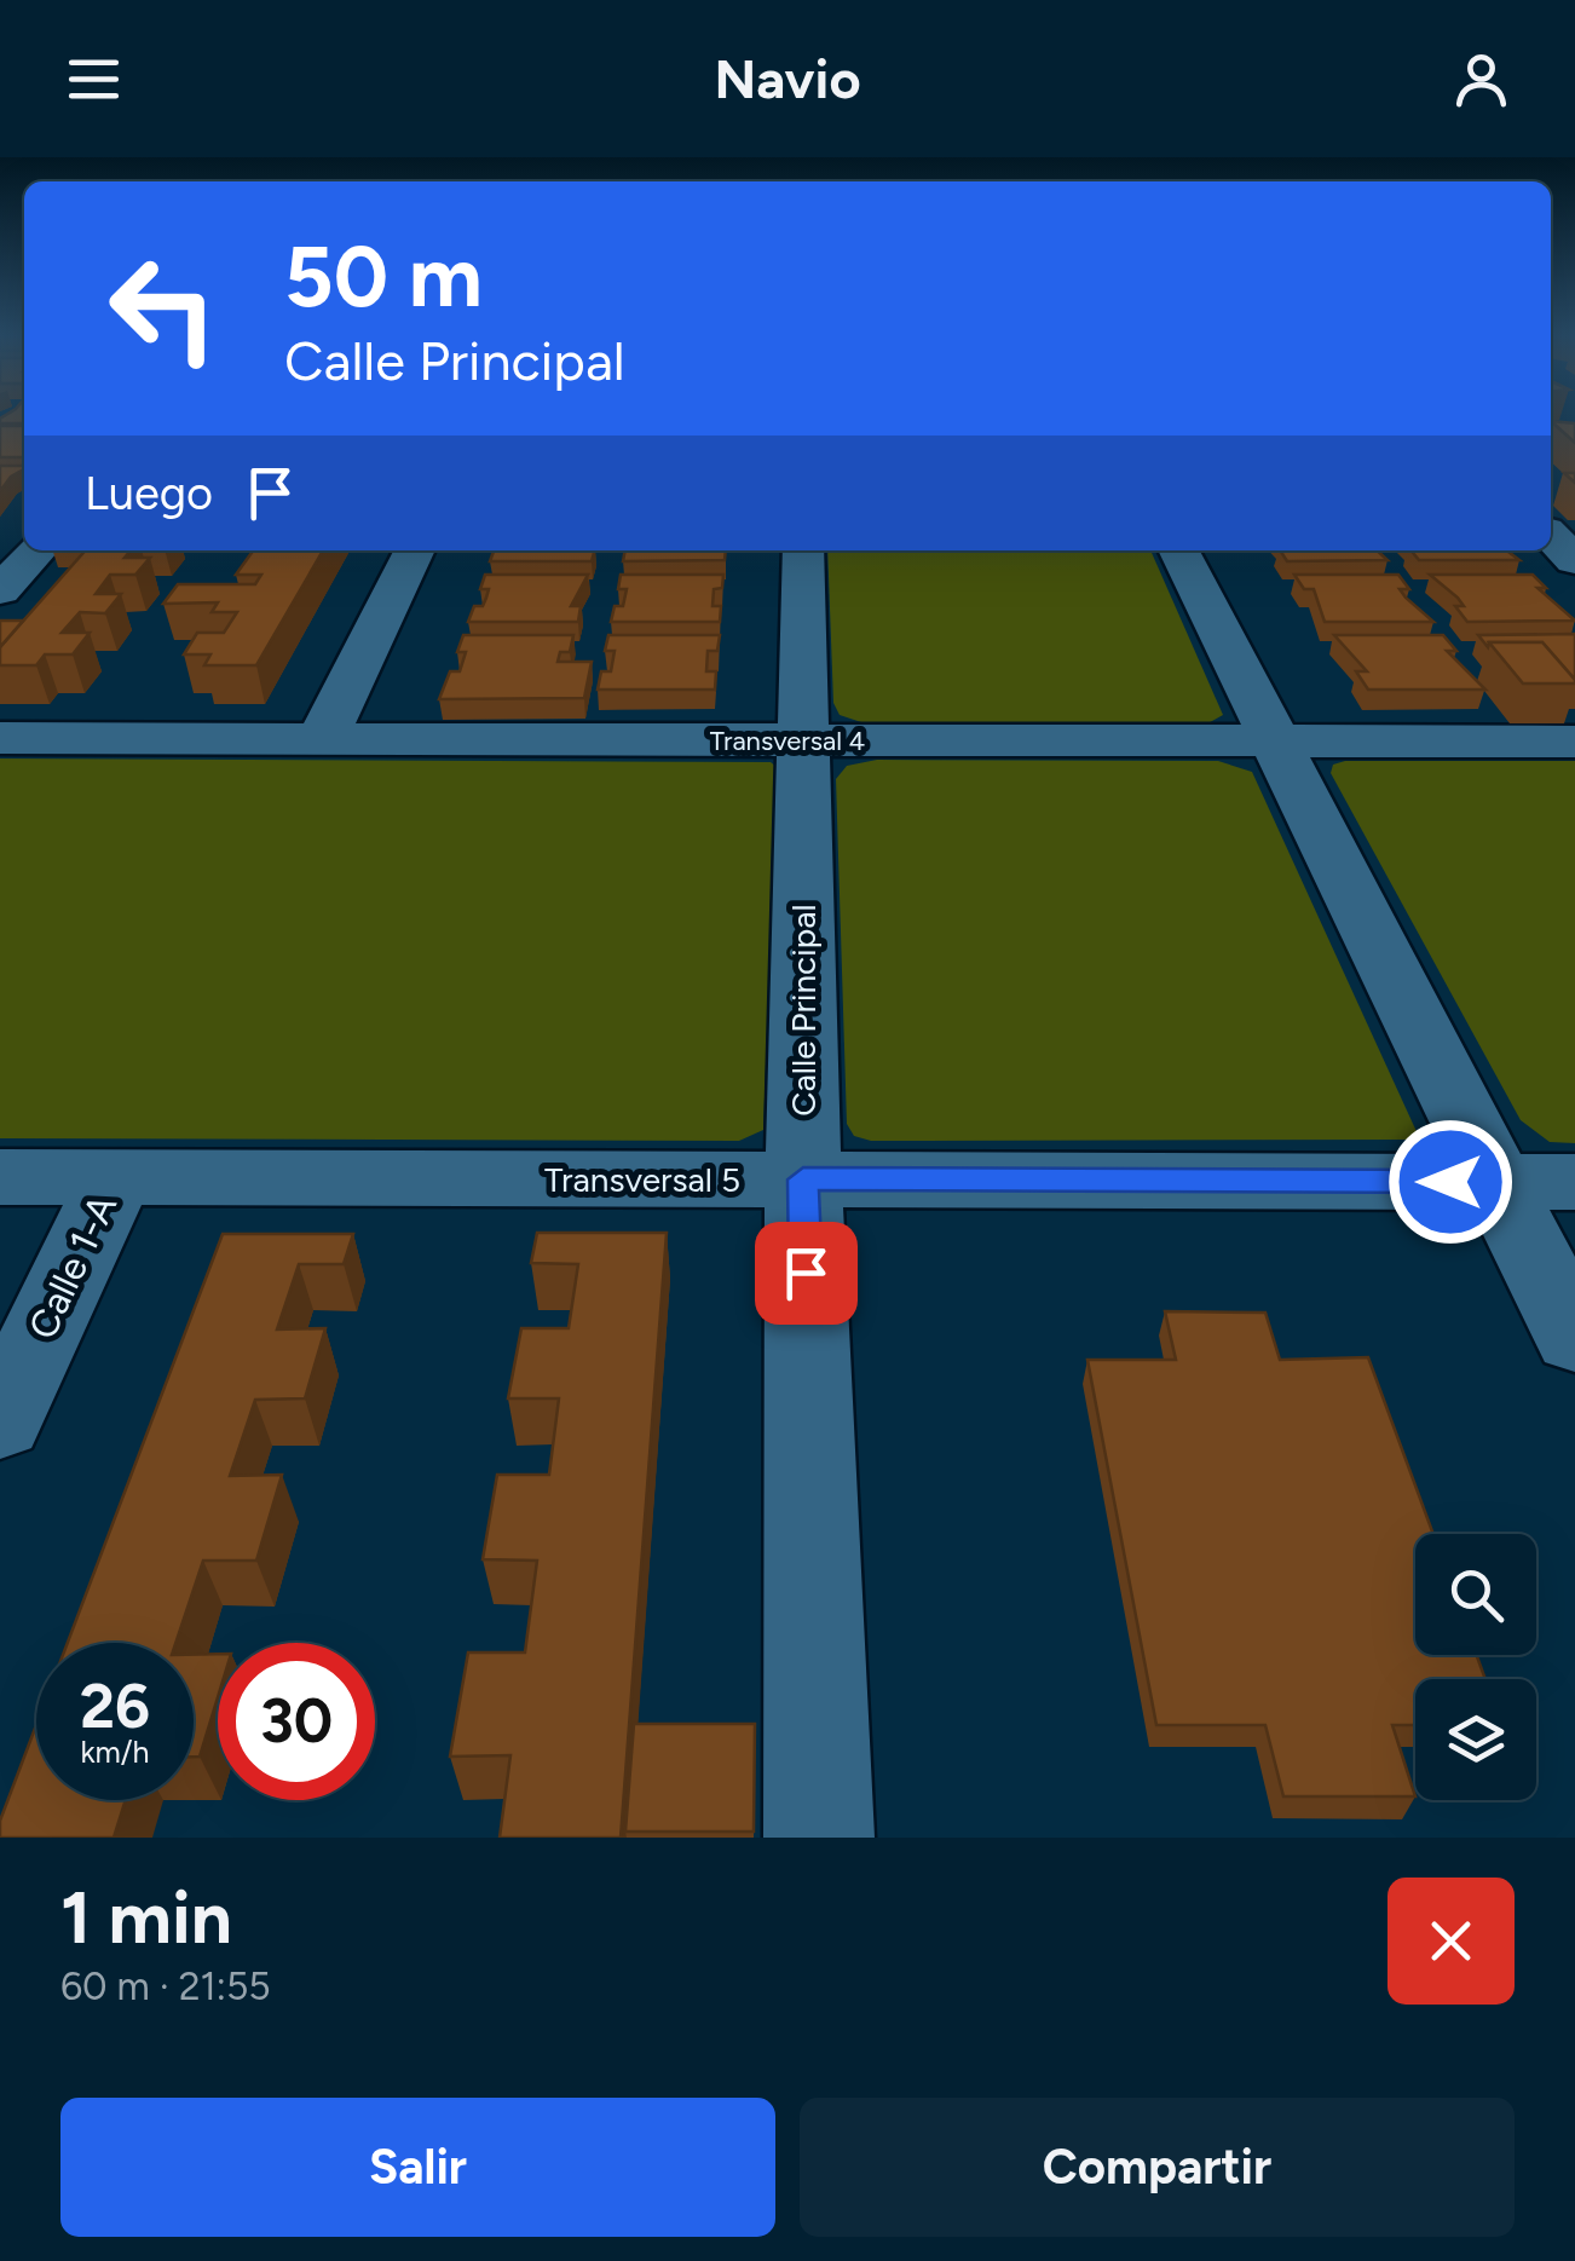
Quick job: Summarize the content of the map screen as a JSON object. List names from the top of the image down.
{
  "streets": {
    "street": [
      "Transversal 4",
      "Calle Principal",
      "Transversal 5",
      "Calle 1-A"
    ]
  },
  "crossings": [
    ["Transversal 4", "Calle Principal"],
    ["Calle Principal", "Transversal 5"],
    ["Transversal 5", "Calle 1-A"]
  ],
  "page": {
    "header": "Navio",
    "turn": ["50 m", "Calle Principal"],
    "then": "Luego",
    "speed": "26 km/h",
    "limit": "30",
    "heading": ["1 min", "60 m · 21:55"],
    "buttons": ["Salir", "Compartir"]
  }
}
